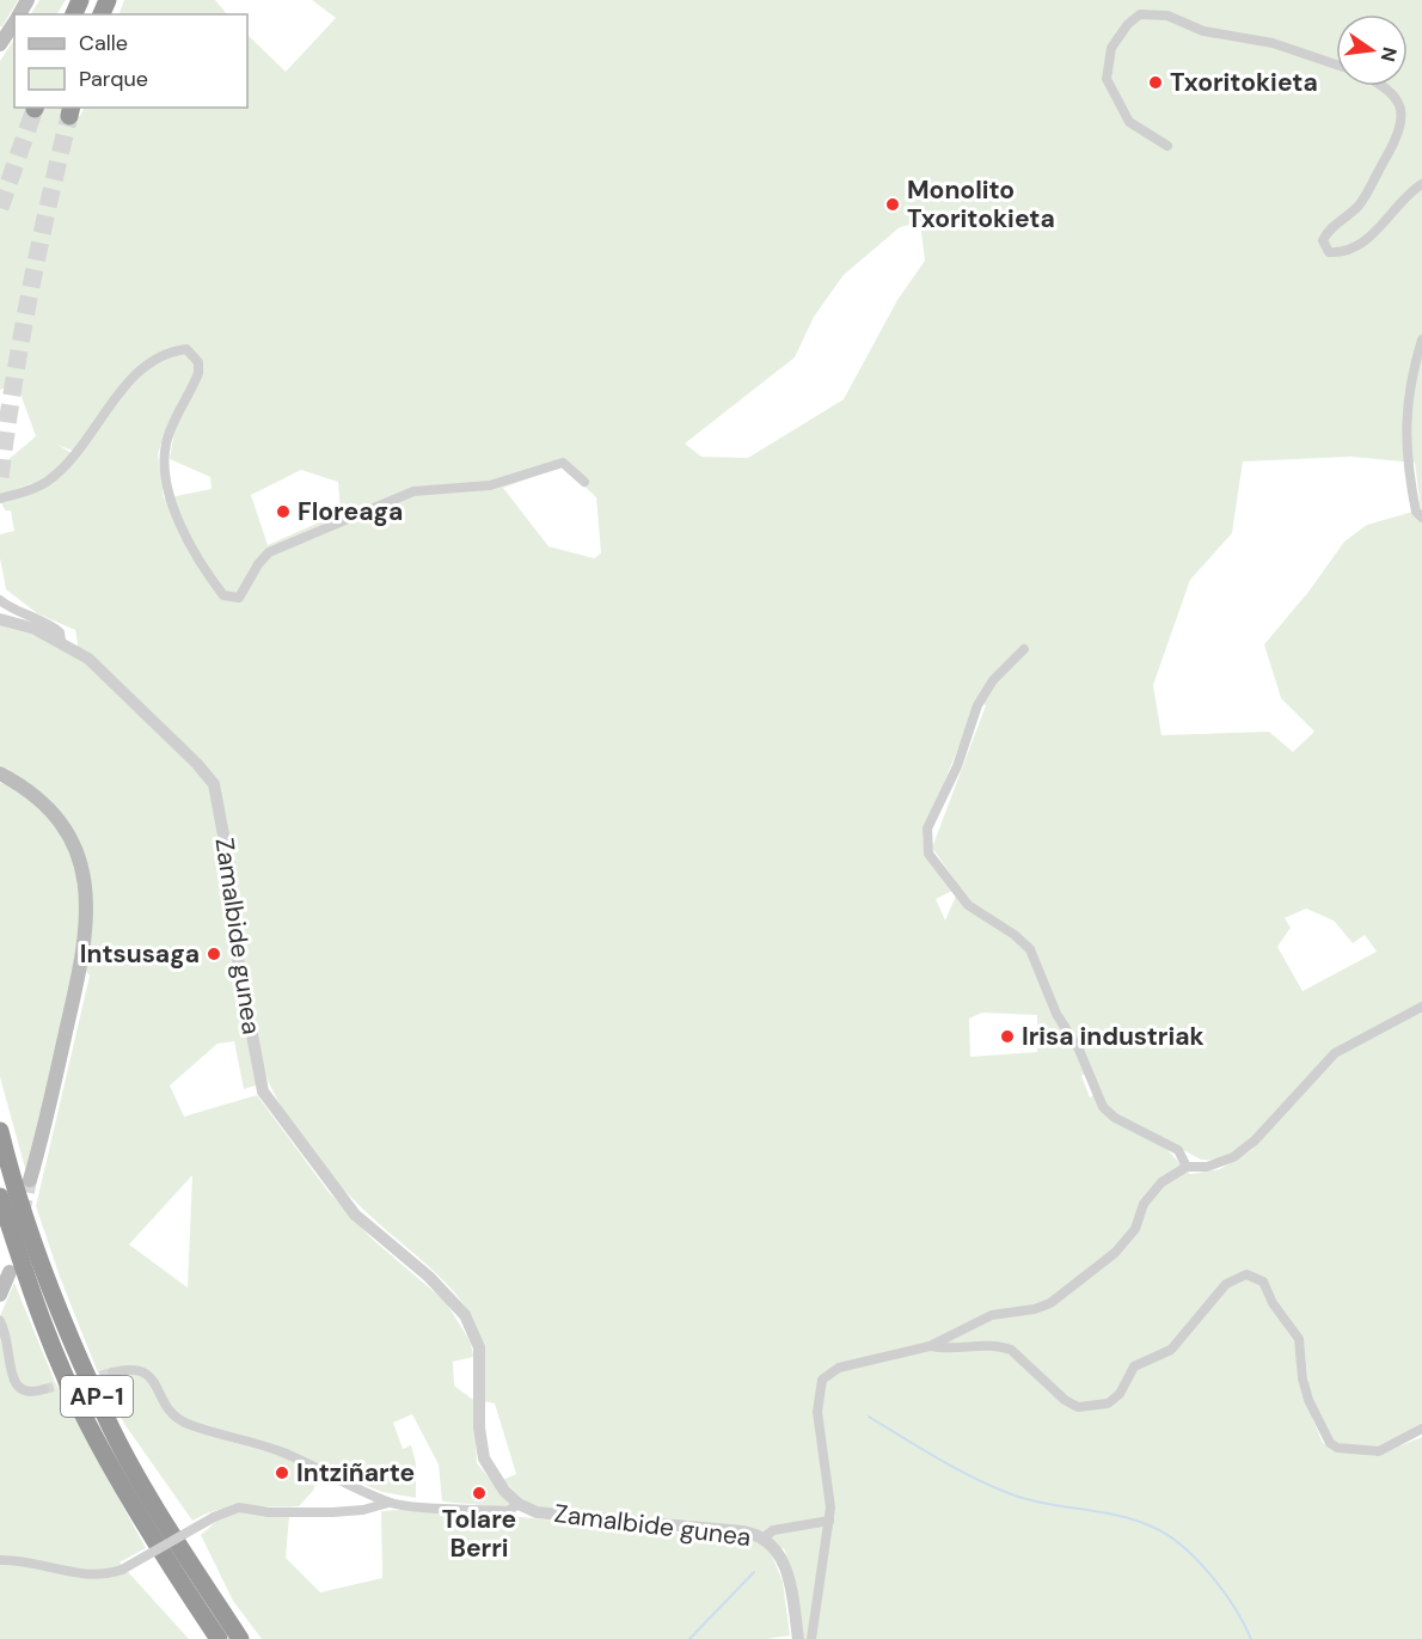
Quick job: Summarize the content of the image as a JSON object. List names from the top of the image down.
{
  "streets": {
    "highway": ["AP-1"],
    "street": ["Zamalbide gunea"]
  },
  "places": [
    "Txoritokieta",
    "Monolito Txoritokieta",
    "Floreaga",
    "Intsusaga",
    "Irisa industriak",
    "Intziñarte",
    "Tolare Berri"
  ],
  "legend": ["Calle", "Parque"],
  "north": "right"
}
